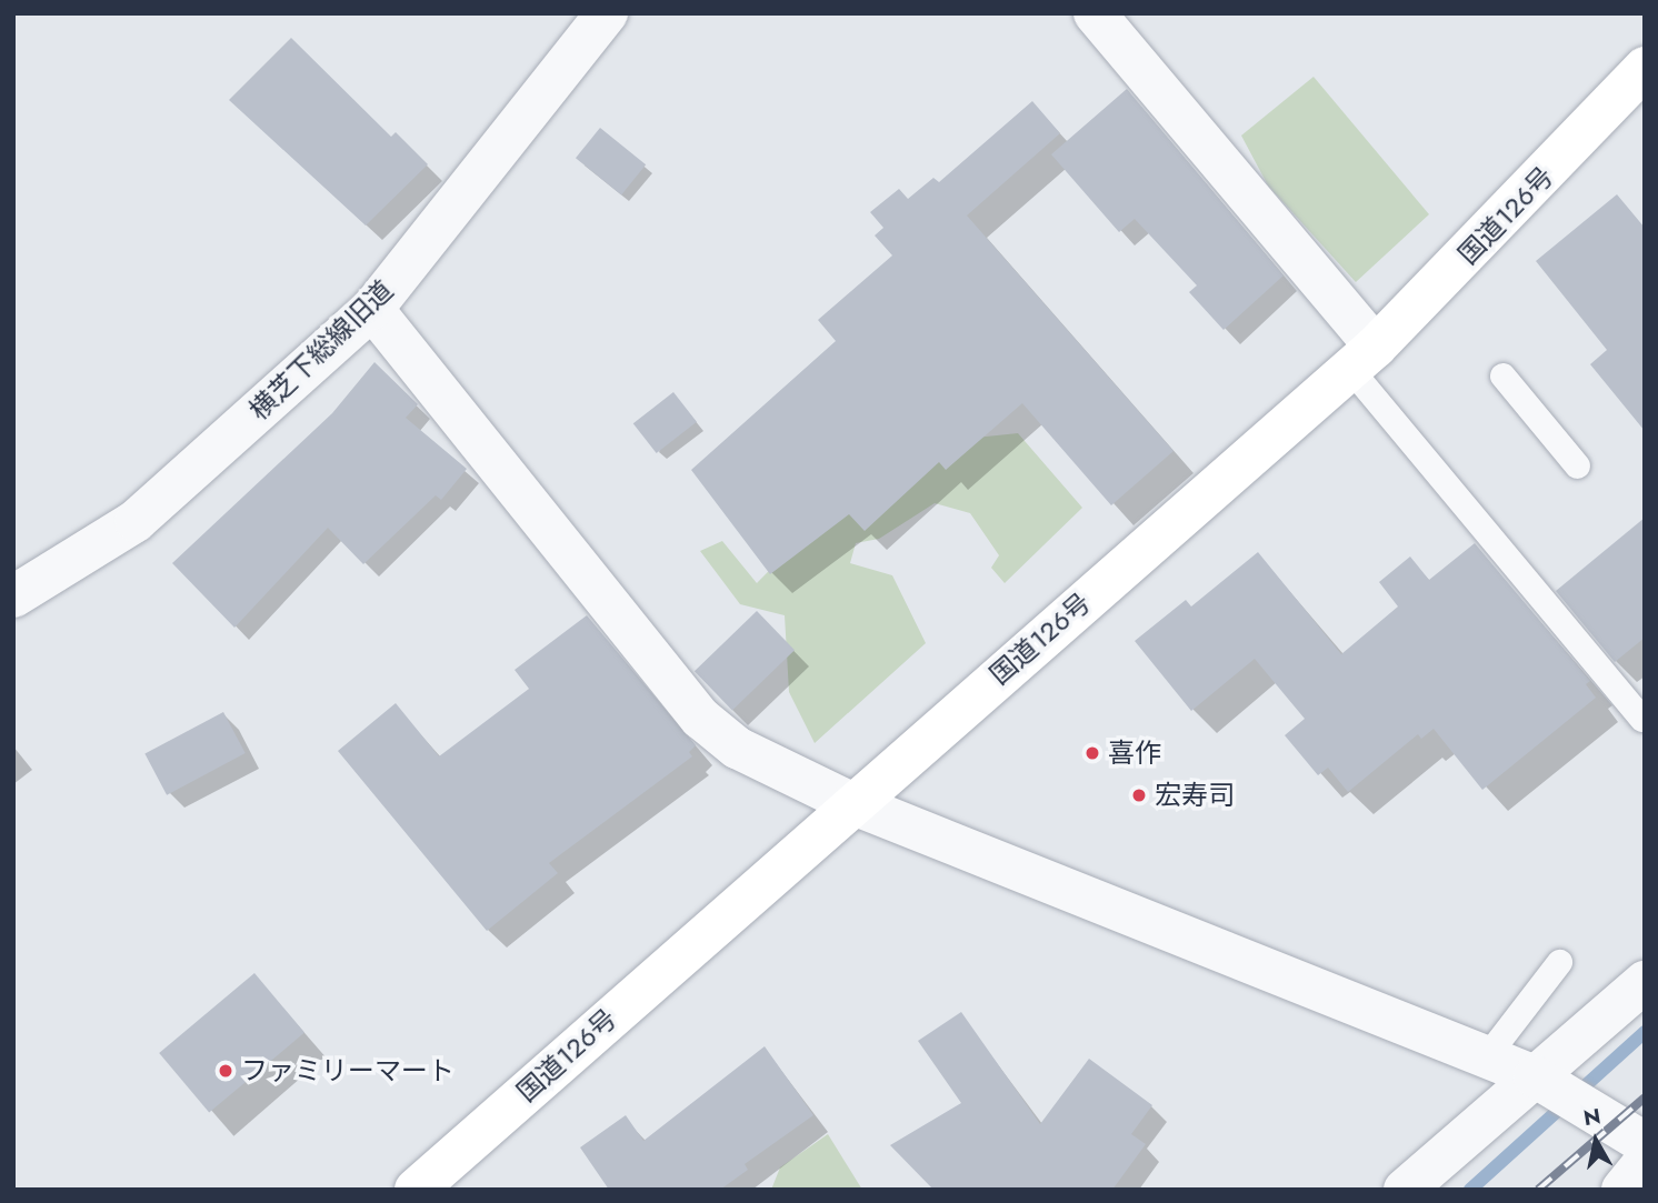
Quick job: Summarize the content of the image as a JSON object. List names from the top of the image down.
{
  "streets": {
    "highway": ["国道126号"],
    "street": ["横芝下総線旧道"]
  },
  "places": ["喜作", "宏寿司", "ファミリーマート"],
  "north": "top"
}
